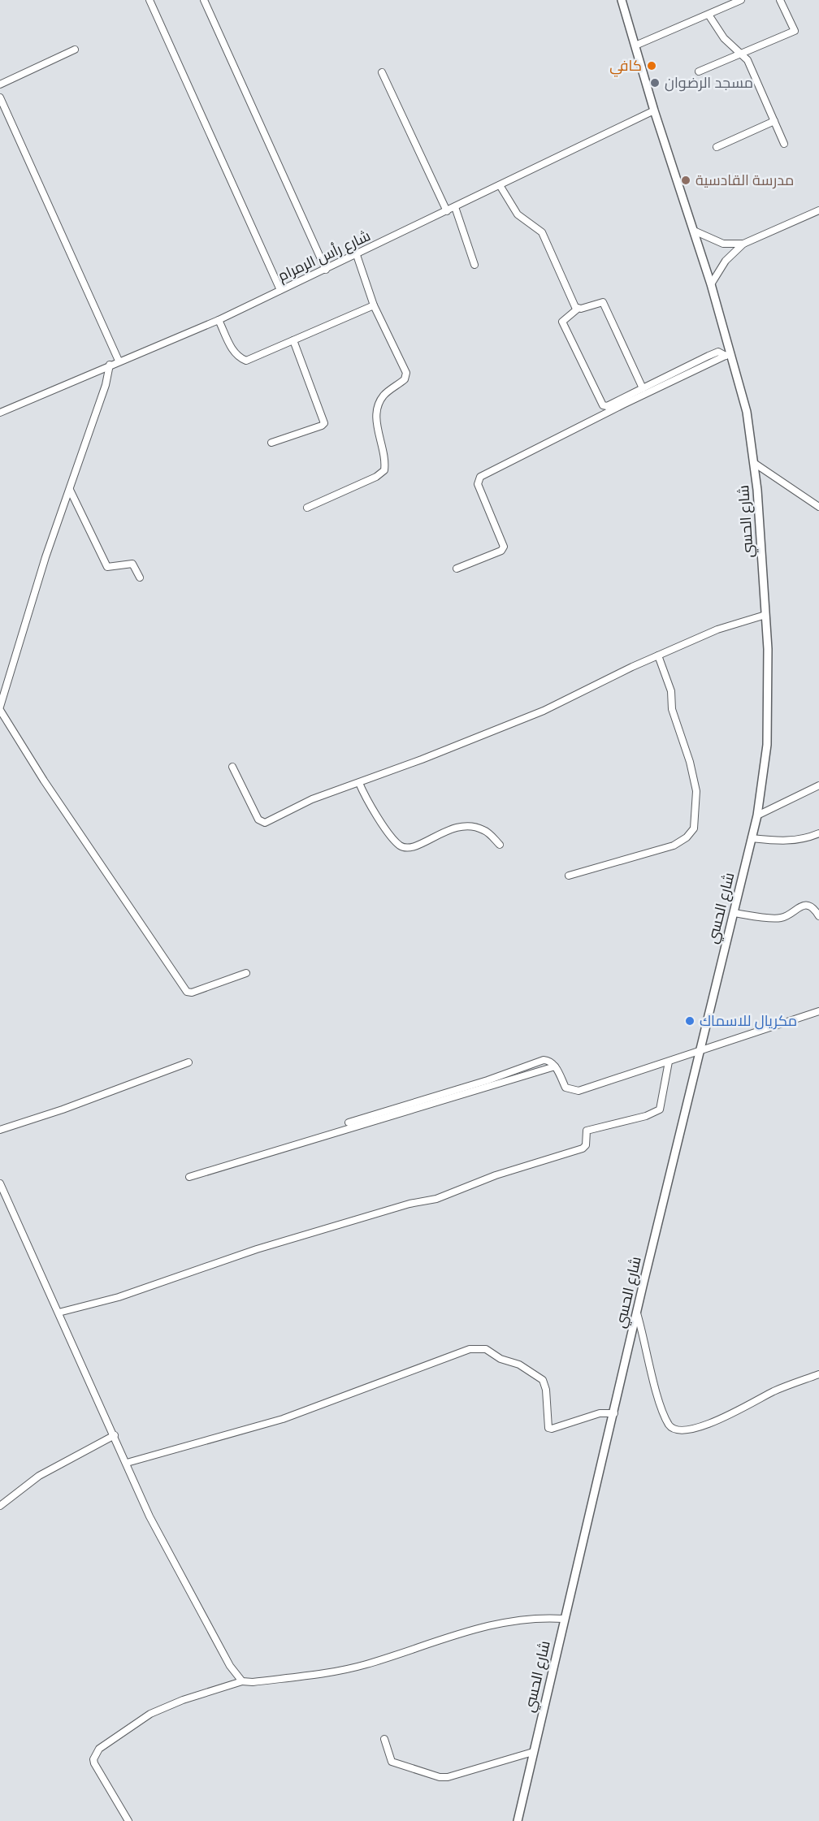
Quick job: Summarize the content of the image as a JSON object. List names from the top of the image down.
{
  "streets": {
    "street": ["شارع رأس الرمرام", "شارع الحسي"]
  },
  "crossings": [
    ["شارع رأس الرمرام", "شارع الحسي"]
  ],
  "places": [
    "كافي",
    "مسجد الرضوان",
    "مدرسة القادسية",
    "مكريال للاسماك"
  ]
}
